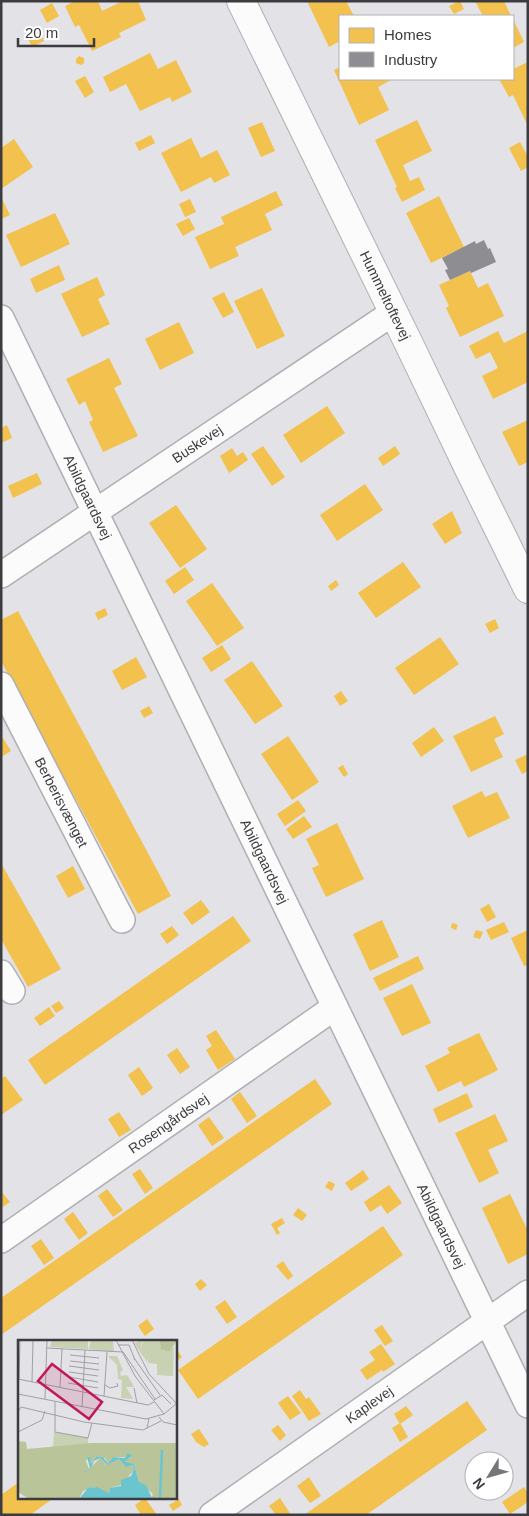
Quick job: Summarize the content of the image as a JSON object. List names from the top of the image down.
{
  "streets": {
    "street": [
      "Hummeltoftevej",
      "Buskevej",
      "Abildgaardsvej",
      "Berberisvænget",
      "Rosengårdsvej",
      "Kaplevej"
    ]
  },
  "crossings": [
    ["Hummeltoftevej", "Buskevej"],
    ["Buskevej", "Abildgaardsvej"],
    ["Abildgaardsvej", "Rosengårdsvej"],
    ["Abildgaardsvej", "Kaplevej"]
  ],
  "legend": ["Homes", "Industry"],
  "scale_bar": "20 m",
  "north": "bottom left"
}
